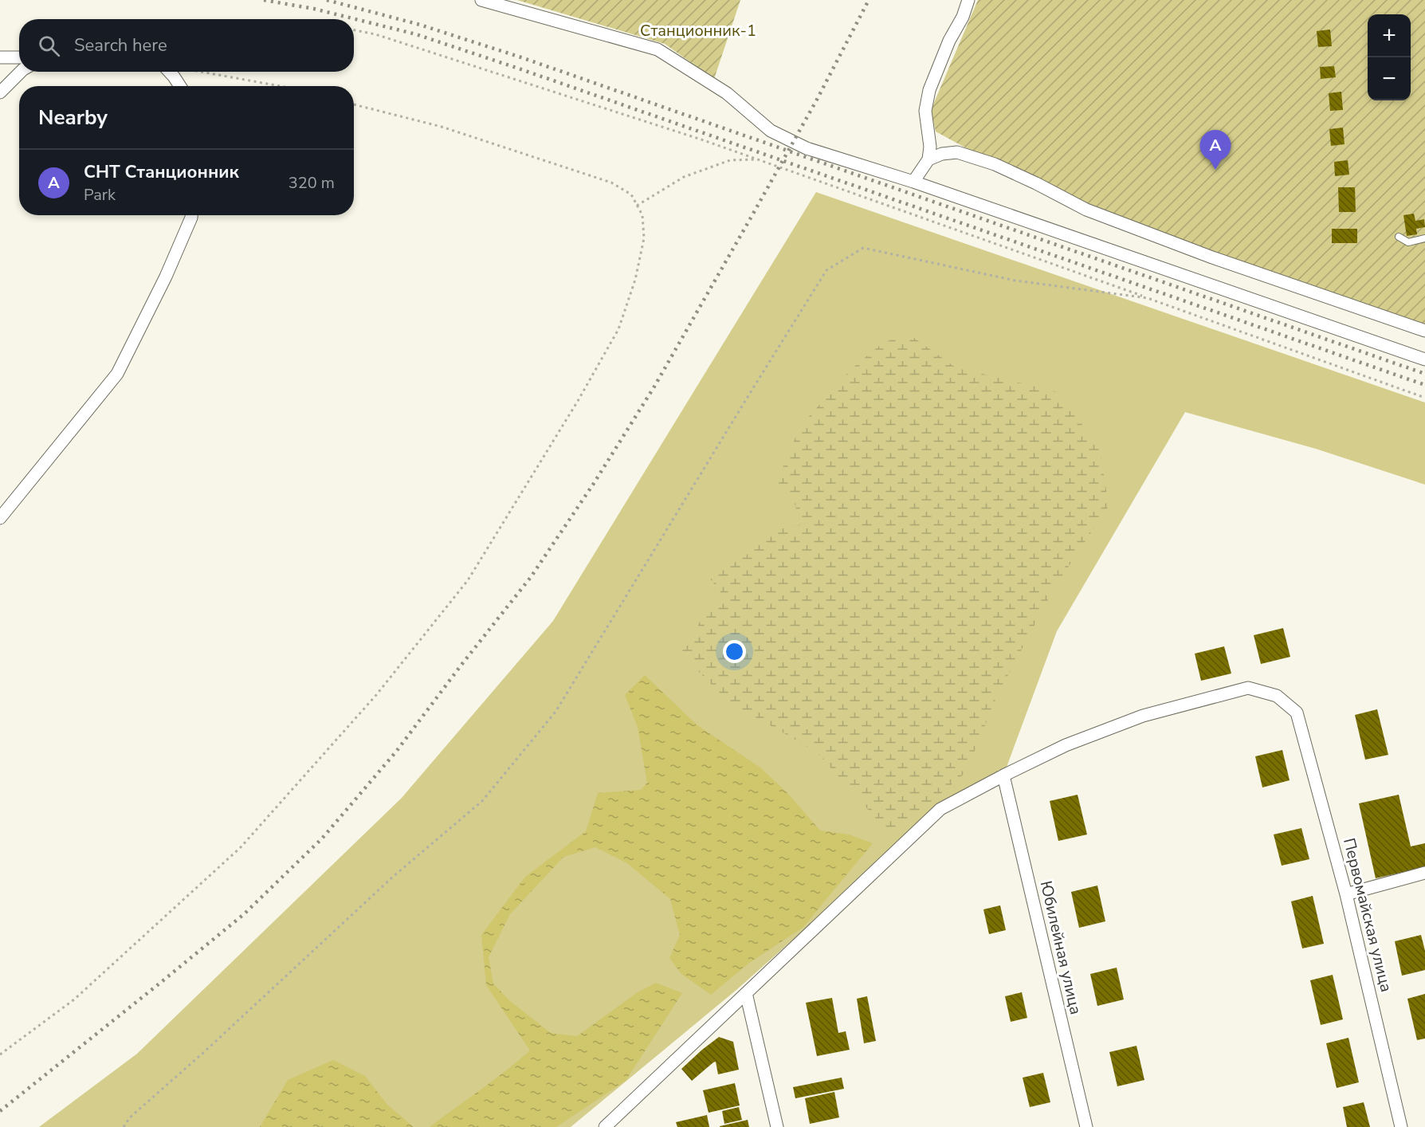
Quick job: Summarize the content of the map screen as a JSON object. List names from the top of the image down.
{
  "streets": {
    "street": ["Первомайская улица", "Юбилейная улица"]
  },
  "crossings": [
    ["Первомайская улица", "Юбилейная улица"]
  ],
  "parks": ["Станционник-1"],
  "page": {
    "map_buttons": ["+", "−"],
    "search": "Search here",
    "heading": "Nearby",
    "pins": "A",
    "list": [
      {
        "mark": "A",
        "name": "СНТ Станционник",
        "note": "Park",
        "value": "320 m"
      }
    ]
  }
}
